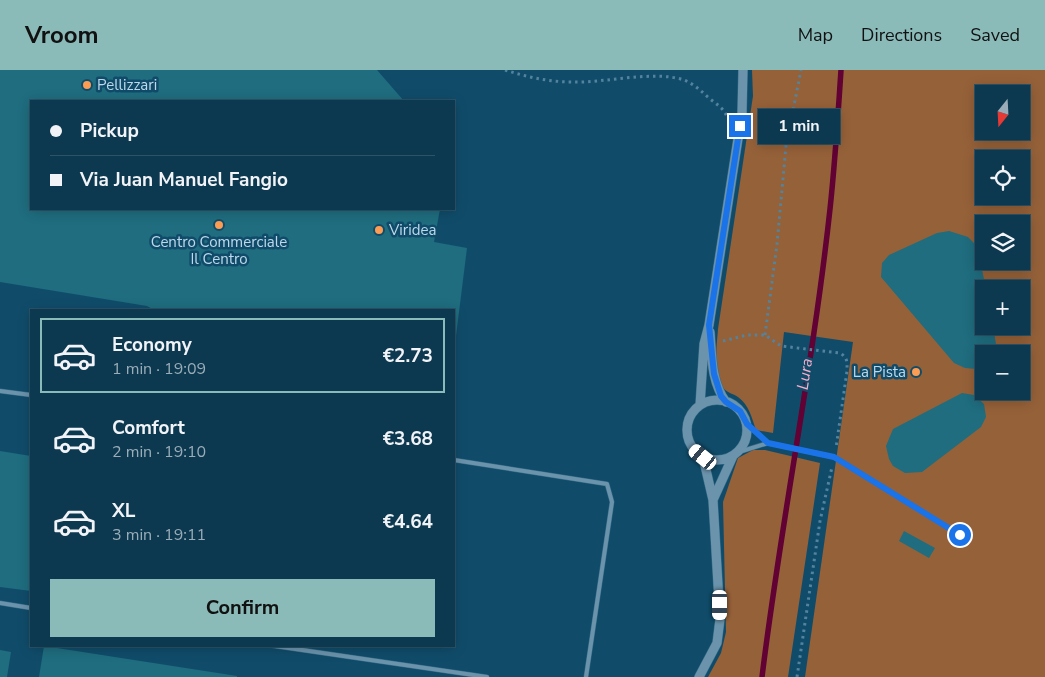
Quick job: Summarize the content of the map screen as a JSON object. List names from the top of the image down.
{
  "water": ["Lura"],
  "places": [
    "Pellizzari",
    "Centro Commerciale Il Centro",
    "Viridea",
    "La Pista"
  ],
  "north": "bottom",
  "page": {
    "header": "Vroom",
    "nav": ["Map", "Directions", "Saved"],
    "map_buttons": ["+", "−"],
    "banner": ["Pickup", "Via Juan Manuel Fangio"],
    "bubble": "1 min",
    "list": [
      {
        "name": "Economy",
        "note": "1 min · 19:09",
        "value": "€2.73"
      },
      {
        "name": "Comfort",
        "note": "2 min · 19:10",
        "value": "€3.68"
      },
      {
        "name": "XL",
        "note": "3 min · 19:11",
        "value": "€4.64"
      }
    ],
    "buttons": "Confirm"
  }
}
